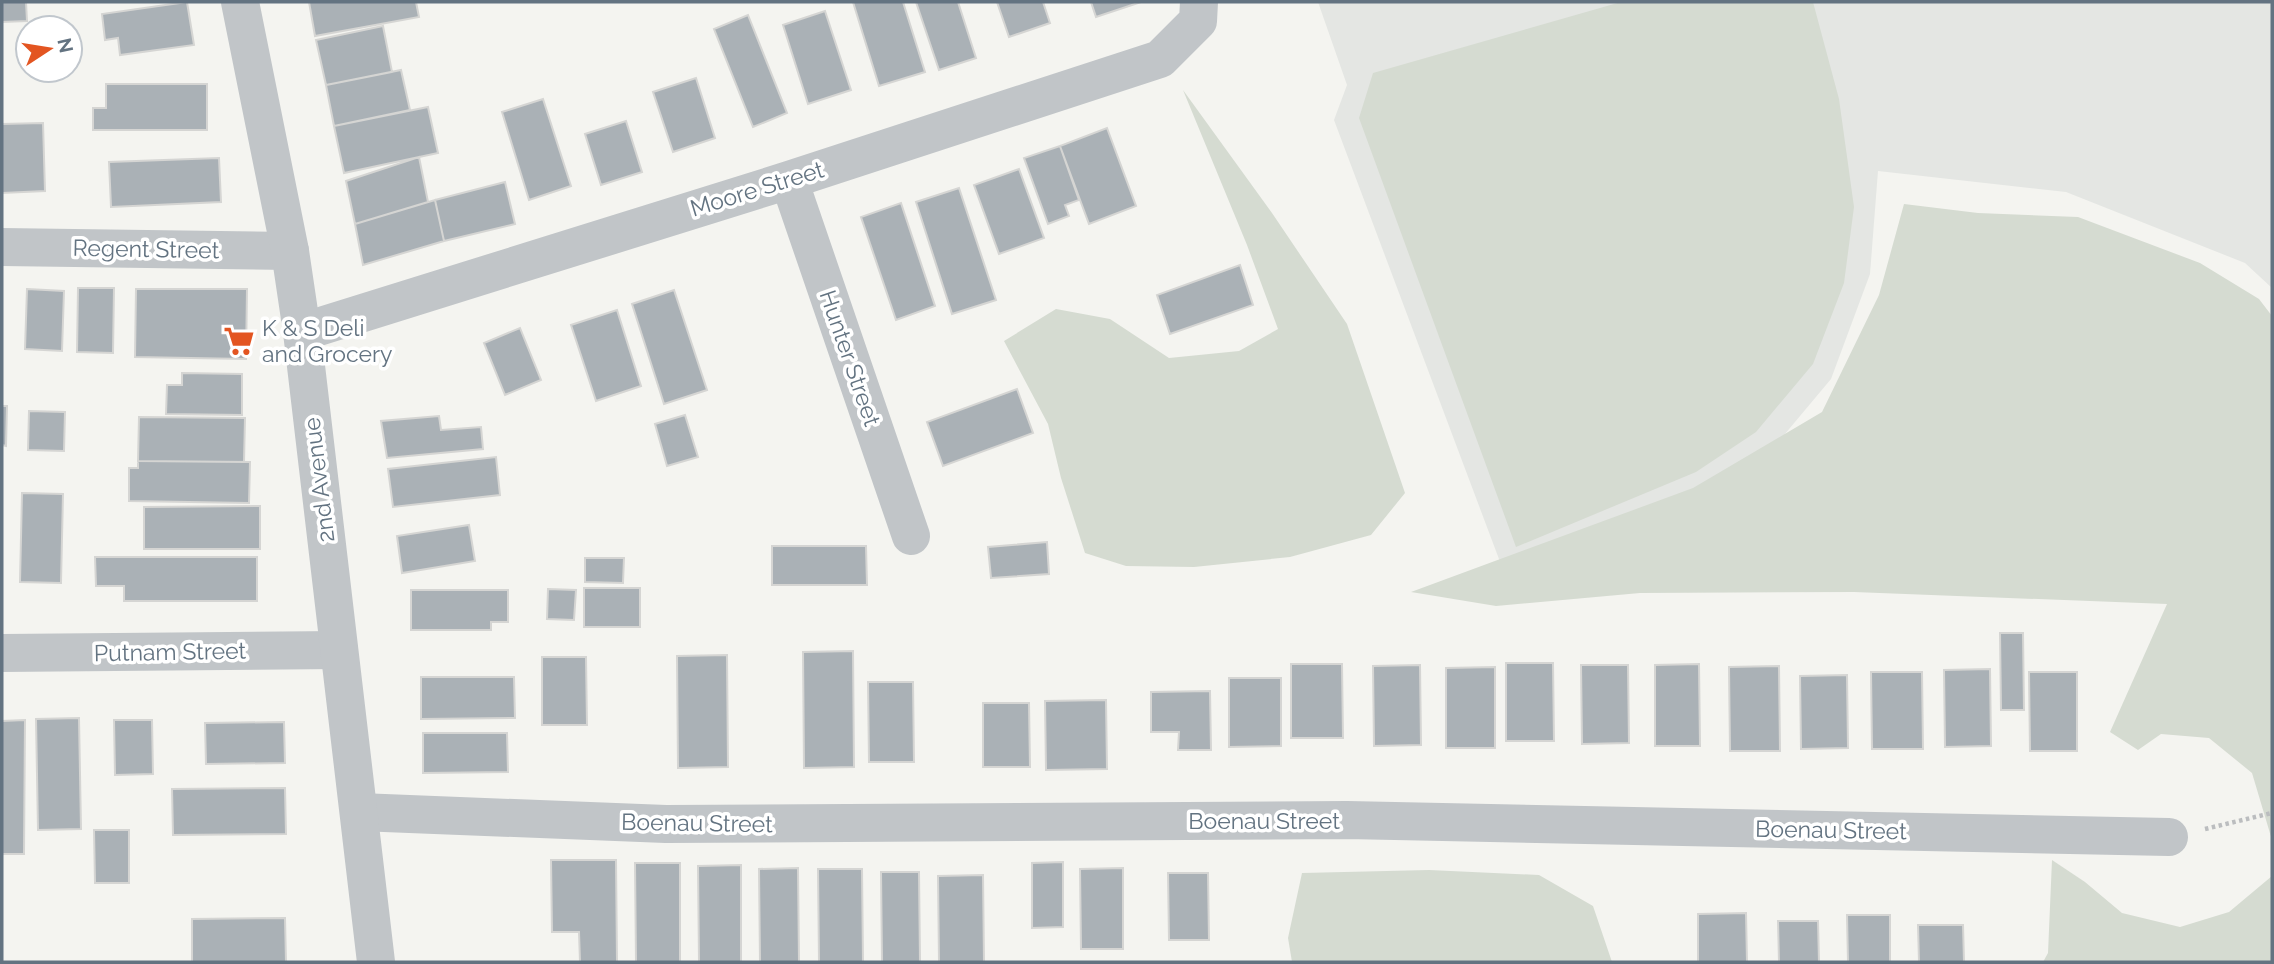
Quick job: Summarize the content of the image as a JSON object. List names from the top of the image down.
{
  "streets": {
    "street": [
      "Moore Street",
      "Regent Street",
      "Hunter Street",
      "2nd Avenue",
      "Putnam Street",
      "Boenau Street"
    ]
  },
  "crossings": [
    ["Moore Street", "Hunter Street"],
    ["Moore Street", "2nd Avenue"],
    ["Regent Street", "2nd Avenue"],
    ["2nd Avenue", "Putnam Street"],
    ["2nd Avenue", "Boenau Street"]
  ],
  "places": {
    "supermarket": ["K & S Deli and Grocery"]
  },
  "north": "right"
}
